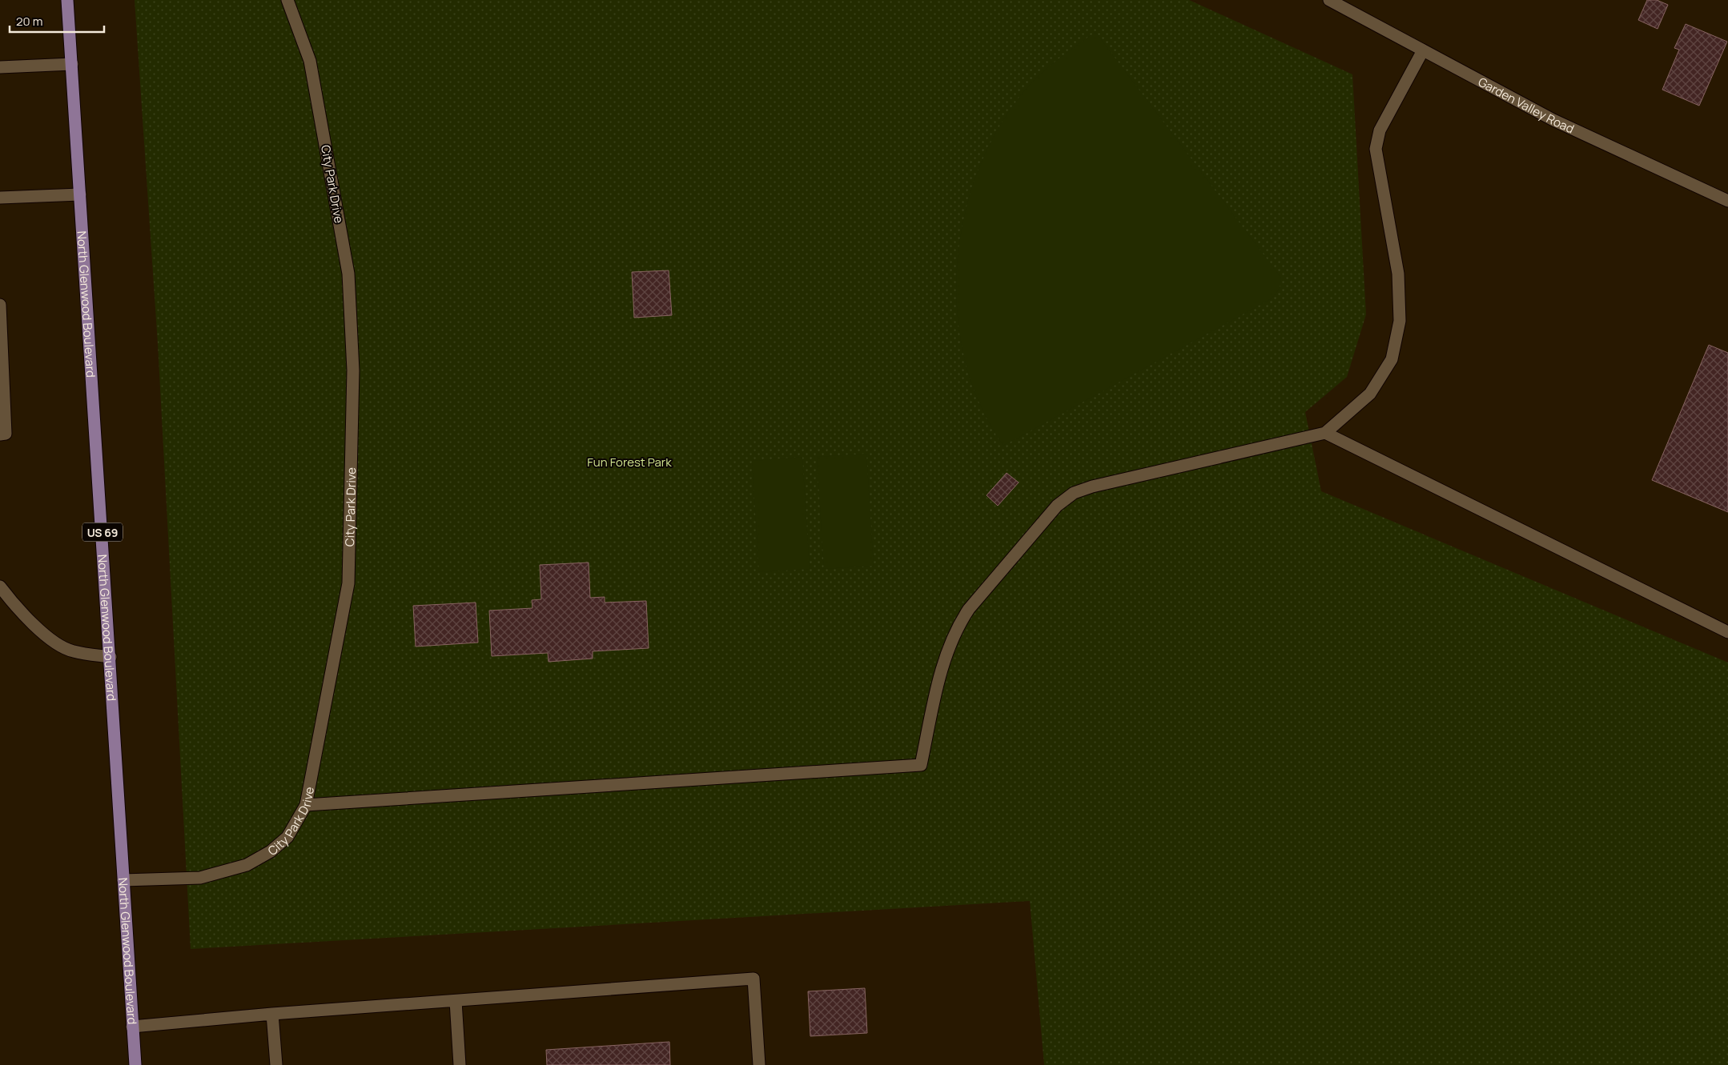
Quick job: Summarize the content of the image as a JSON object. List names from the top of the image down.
{
  "streets": {
    "main road": ["North Glenwood Boulevard", "US 69"],
    "street": ["Garden Valley Road", "City Park Drive"]
  },
  "crossings": [
    ["City Park Drive", "North Glenwood Boulevard"]
  ],
  "parks": ["Fun Forest Park"],
  "scale_bar": "20 m"
}
